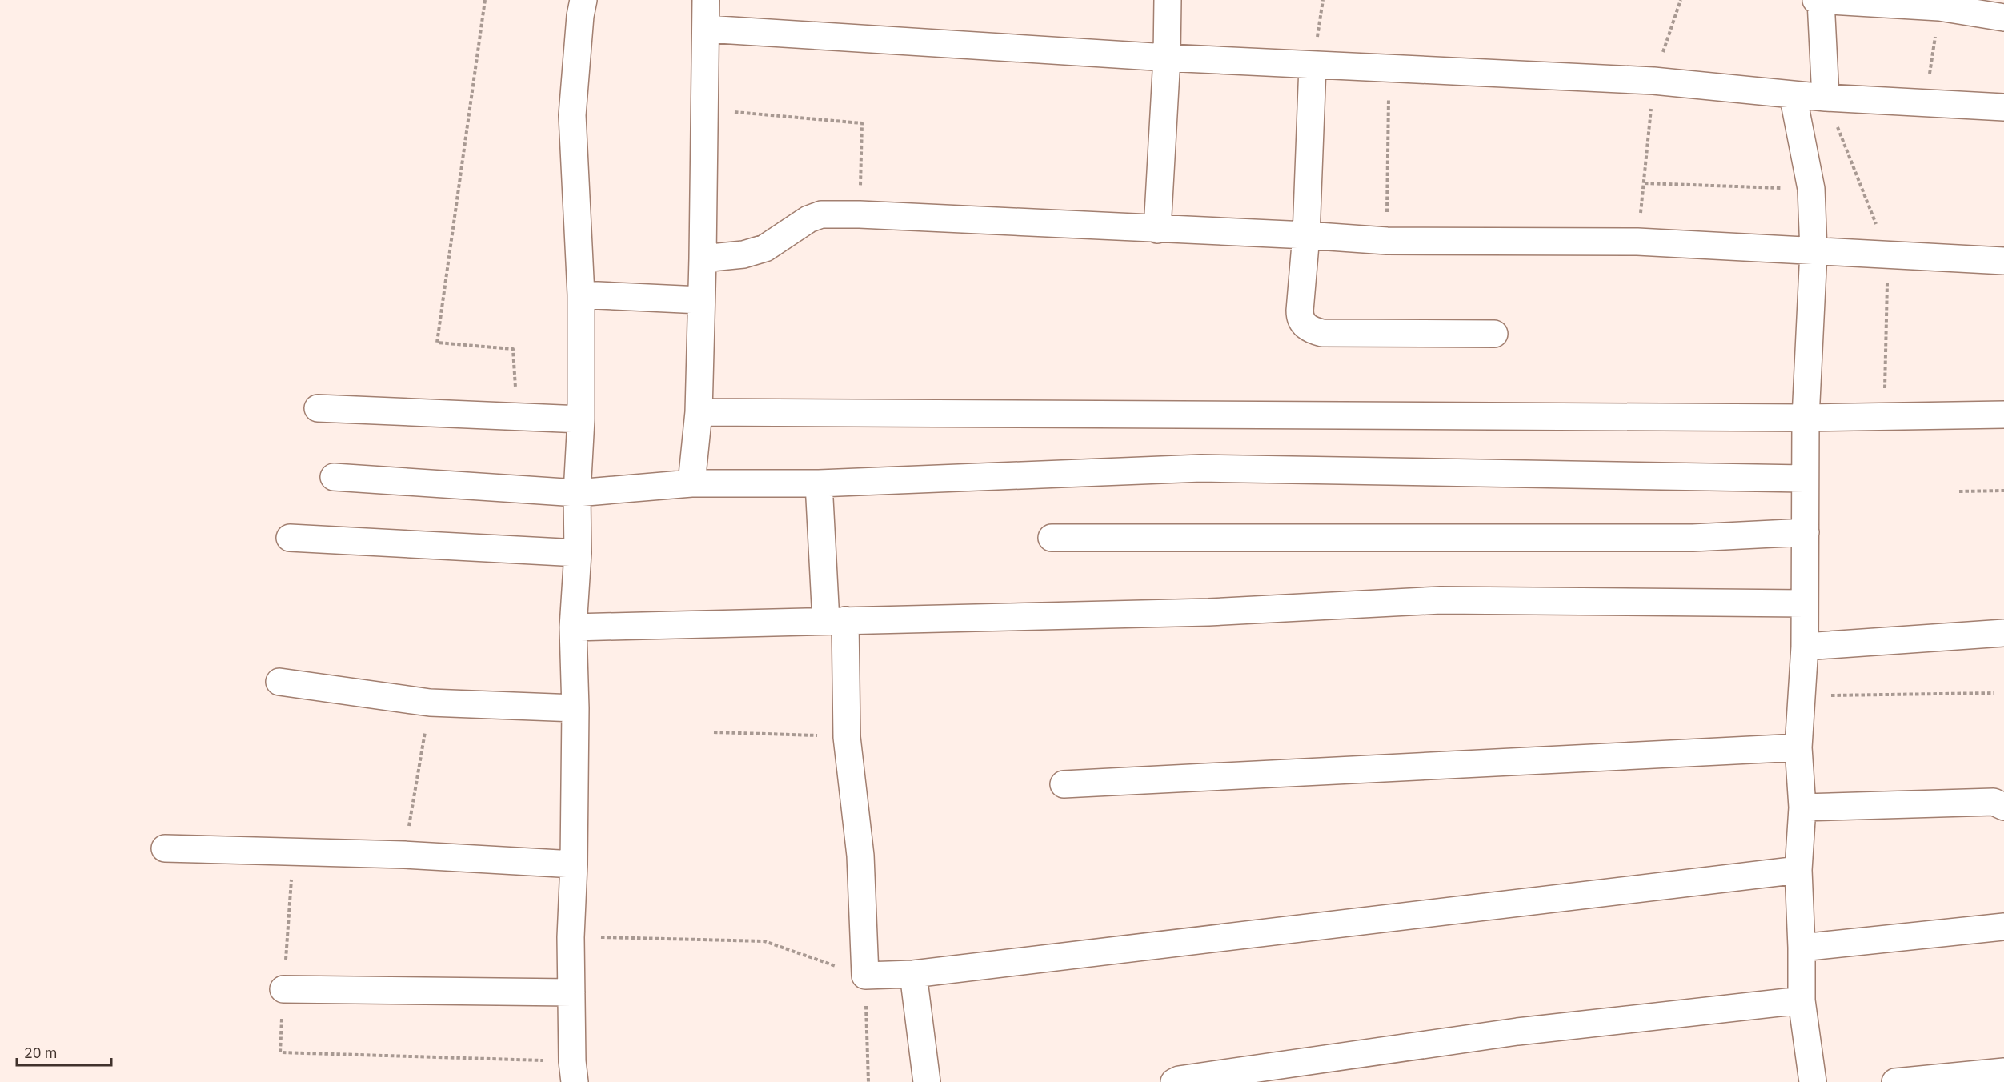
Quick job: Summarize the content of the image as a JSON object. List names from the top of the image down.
{
  "scale_bar": "20 m"
}
